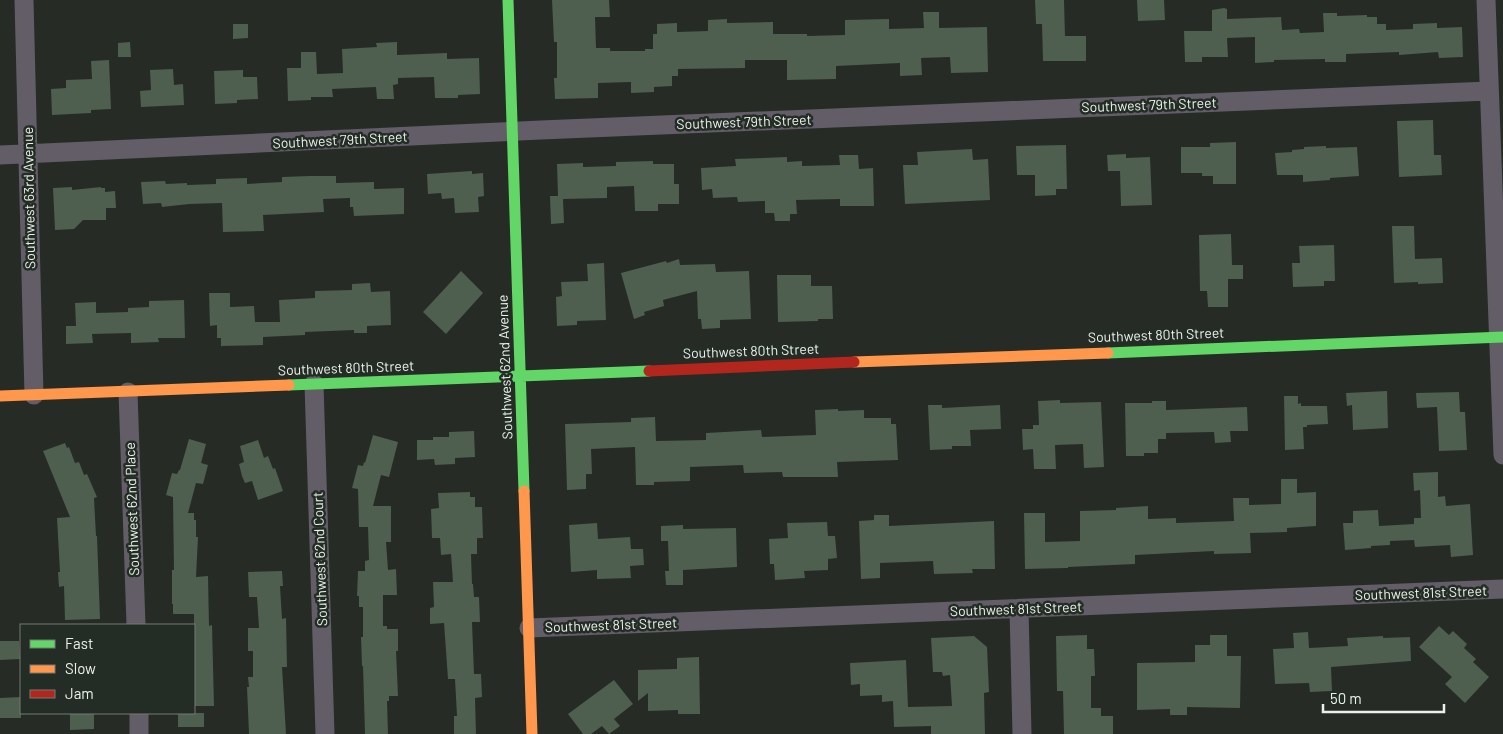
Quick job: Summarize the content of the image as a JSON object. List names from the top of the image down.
{
  "streets": {
    "street": [
      "Southwest 79th Street",
      "Southwest 63rd Avenue",
      "Southwest 80th Street",
      "Southwest 62nd Avenue",
      "Southwest 62nd Place",
      "Southwest 62nd Court",
      "Southwest 81st Street"
    ]
  },
  "crossings": [
    ["Southwest 79th Street", "Southwest 63rd Avenue"],
    ["Southwest 79th Street", "Southwest 62nd Avenue"],
    ["Southwest 63rd Avenue", "Southwest 80th Street"],
    ["Southwest 80th Street", "Southwest 62nd Avenue"],
    ["Southwest 80th Street", "Southwest 62nd Place"],
    ["Southwest 80th Street", "Southwest 62nd Court"],
    ["Southwest 62nd Avenue", "Southwest 81st Street"]
  ],
  "legend": ["Fast", "Slow", "Jam"],
  "scale_bar": "50 m"
}
